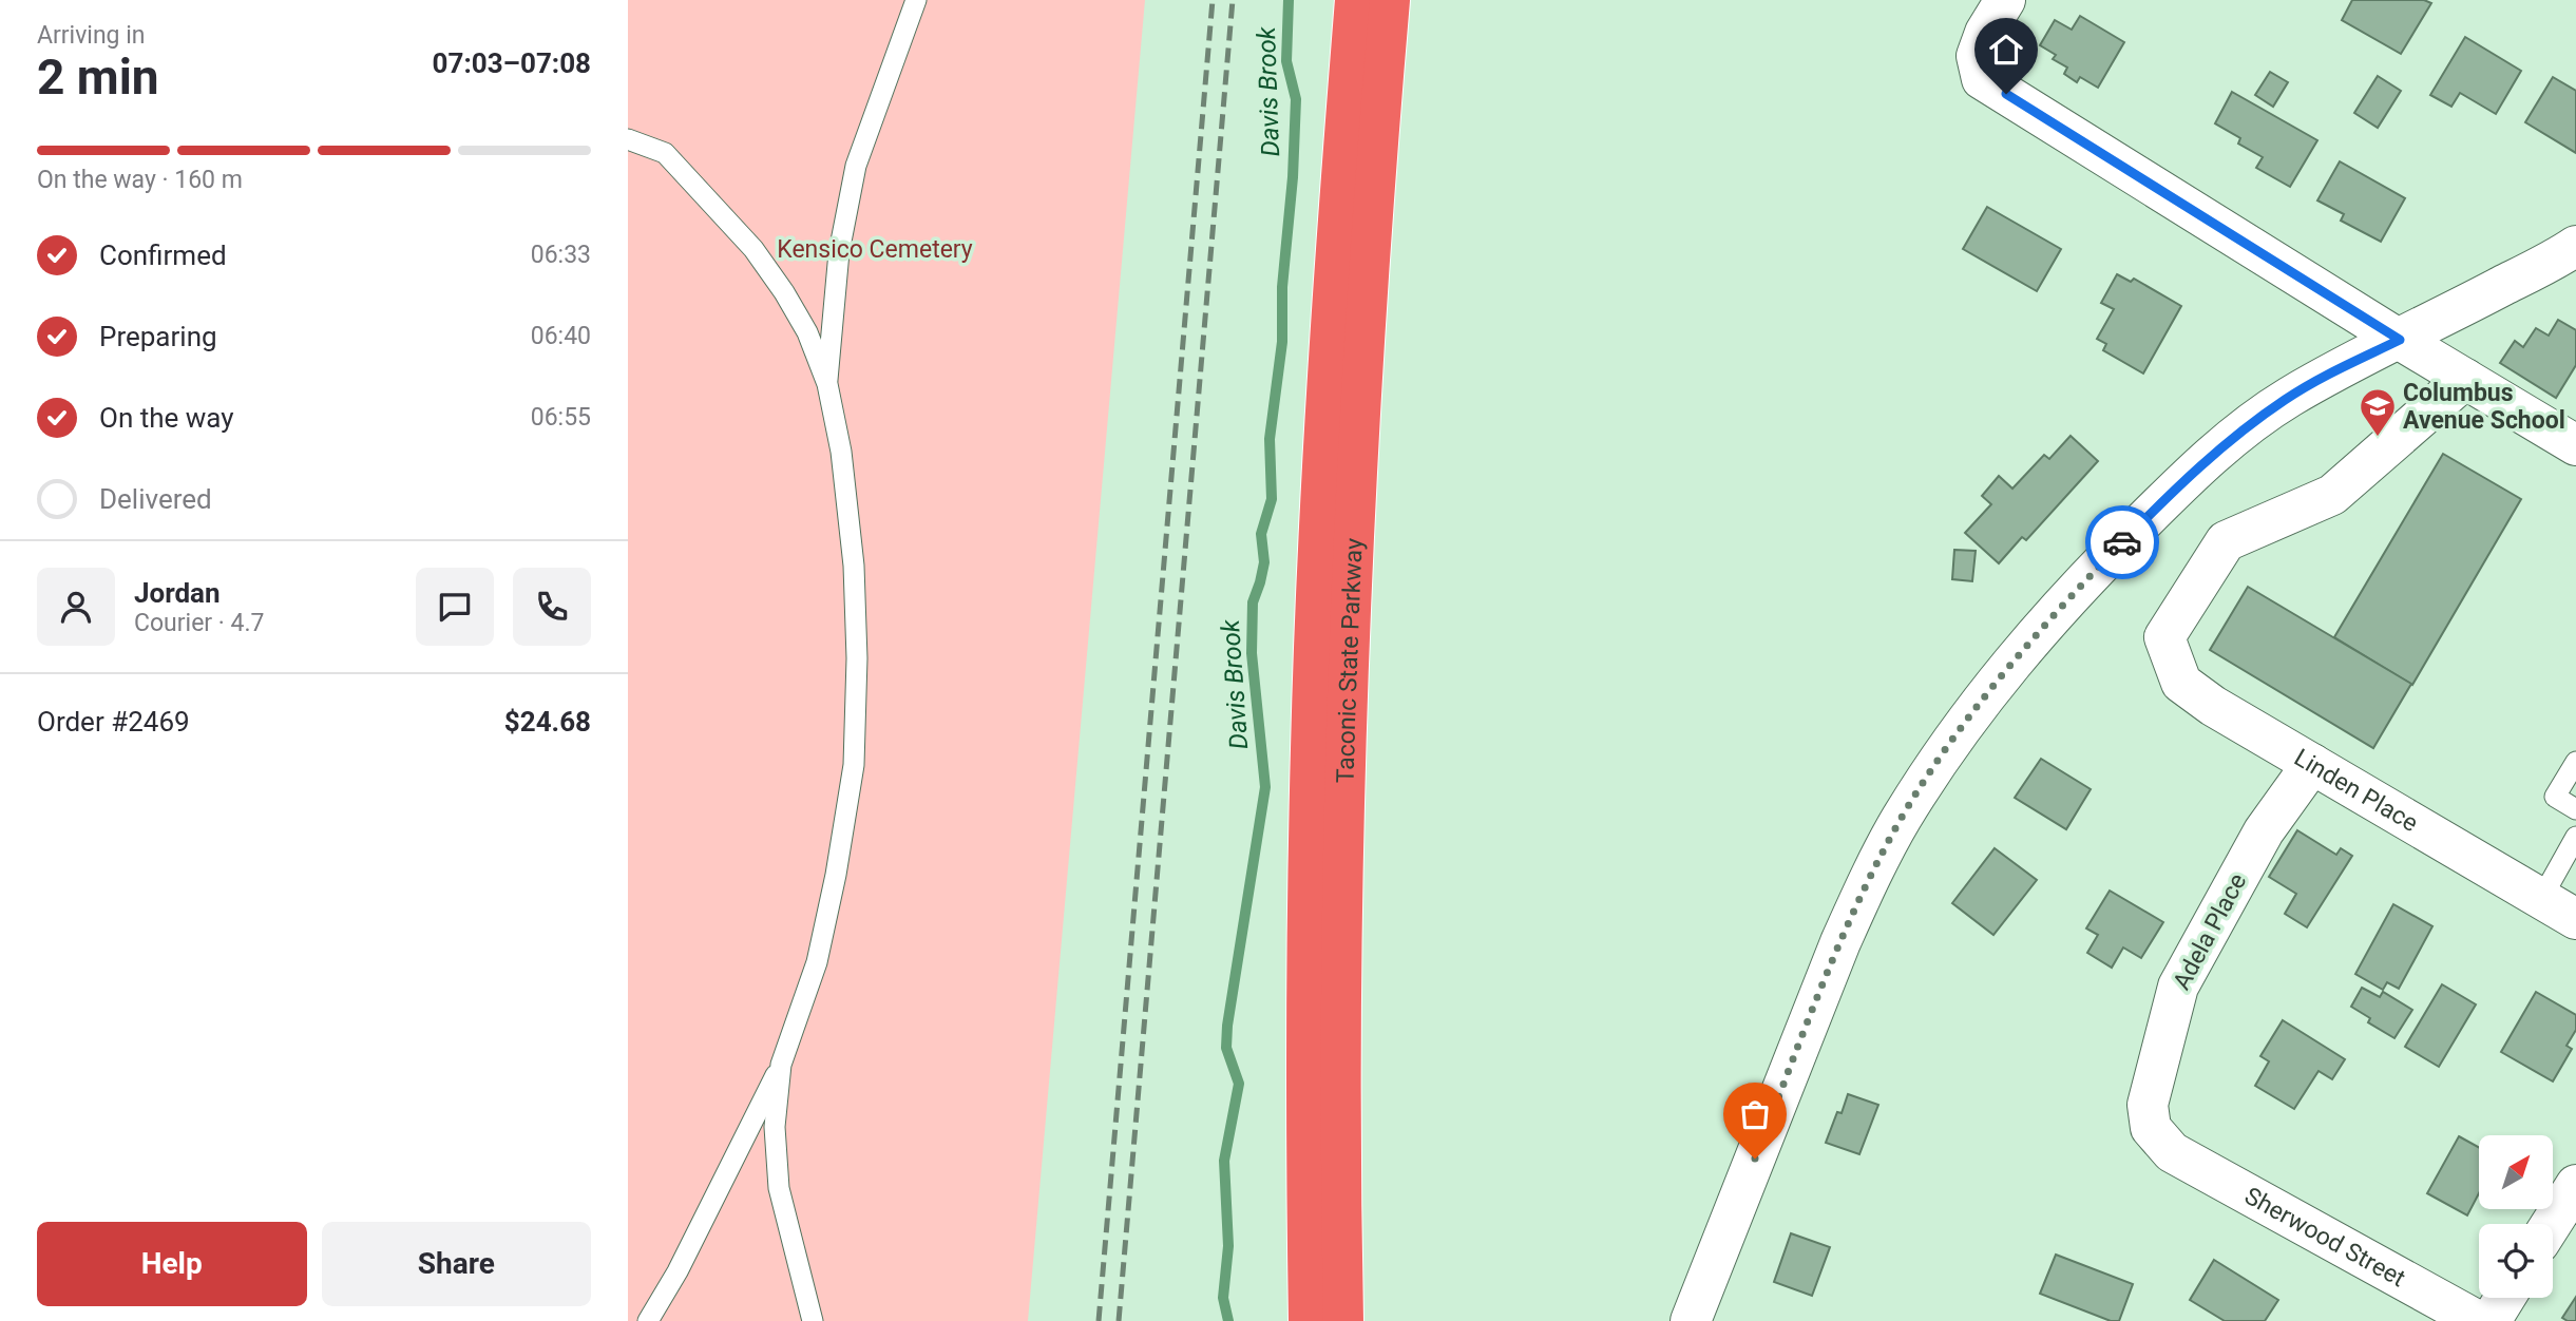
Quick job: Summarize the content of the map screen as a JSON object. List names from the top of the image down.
{
  "streets": {
    "highway": ["Taconic State Parkway"],
    "street": ["Linden Place", "Adela Place", "Sherwood Street"]
  },
  "crossings": [
    ["Linden Place", "Adela Place"],
    ["Adela Place", "Sherwood Street"]
  ],
  "water": ["Davis Brook"],
  "parks": ["Kensico Cemetery"],
  "places": {
    "school or university": ["Columbus Avenue School"]
  },
  "north": "top right",
  "page": {
    "heading": ["2 min", "Arriving in", "07:03–07:08"],
    "panel": [
      "Jordan",
      "Courier · 4.7",
      "Order #2469",
      "$24.68"
    ],
    "bar": "On the way · 160 m",
    "list": [
      ["Confirmed", "06:33"],
      ["Preparing", "06:40"],
      ["On the way", "06:55"],
      "Delivered"
    ],
    "buttons": ["Help", "Share"]
  }
}
